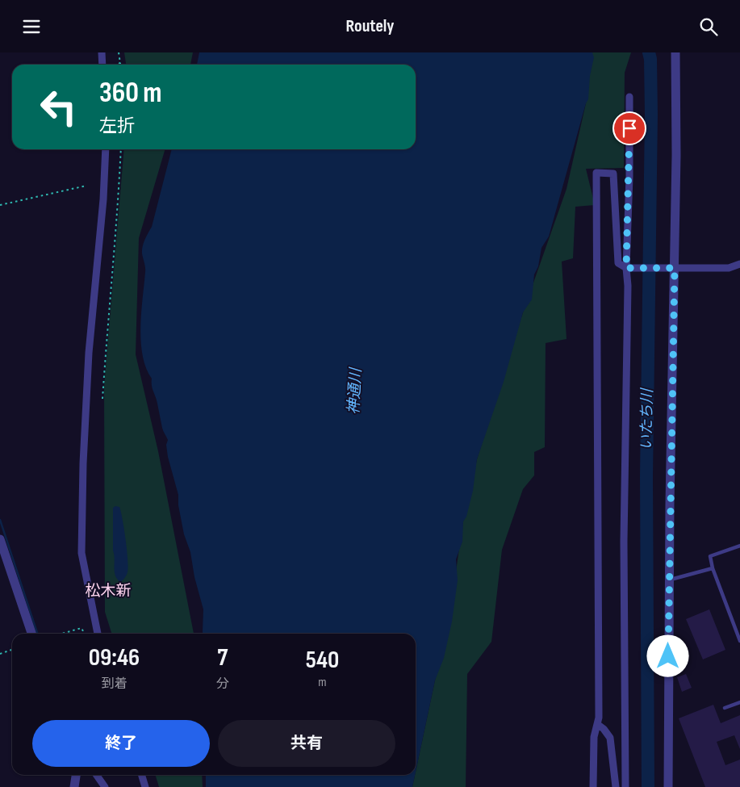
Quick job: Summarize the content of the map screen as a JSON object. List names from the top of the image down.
{
  "districts": ["松木新"],
  "water": ["神通川", "いたち川"],
  "page": {
    "header": "Routely",
    "turn": ["360 m", "左折"],
    "eta": [
      "09:46",
      "到着",
      "7",
      "分",
      "540",
      "m"
    ],
    "buttons": ["終了", "共有"]
  }
}
